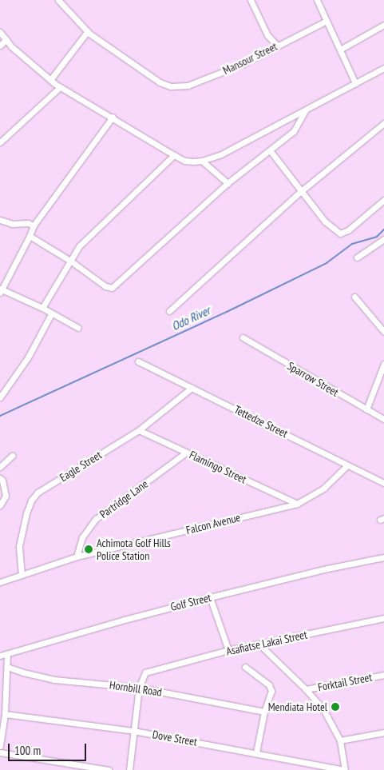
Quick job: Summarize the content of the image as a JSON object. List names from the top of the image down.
{
  "streets": {
    "street": [
      "Mansour Street",
      "Sparrow Street",
      "Tettedze Street",
      "Eagle Street",
      "Flamingo Street",
      "Partridge Lane",
      "Falcon Avenue",
      "Golf Street",
      "Asafiatse Lakai Street",
      "Forktail Street",
      "Hornbill Road",
      "Dove Street"
    ]
  },
  "crossings": [
    ["Tettedze Street", "Eagle Street"],
    ["Tettedze Street", "Falcon Avenue"],
    ["Eagle Street", "Flamingo Street"],
    ["Eagle Street", "Falcon Avenue"],
    ["Flamingo Street", "Partridge Lane"],
    ["Flamingo Street", "Falcon Avenue"],
    ["Partridge Lane", "Falcon Avenue"],
    ["Asafiatse Lakai Street", "Hornbill Road"]
  ],
  "water": ["Odo River"],
  "places": ["Achimota Golf Hills Police Station", "Mendiata Hotel"],
  "scale_bar": "100 m"
}
